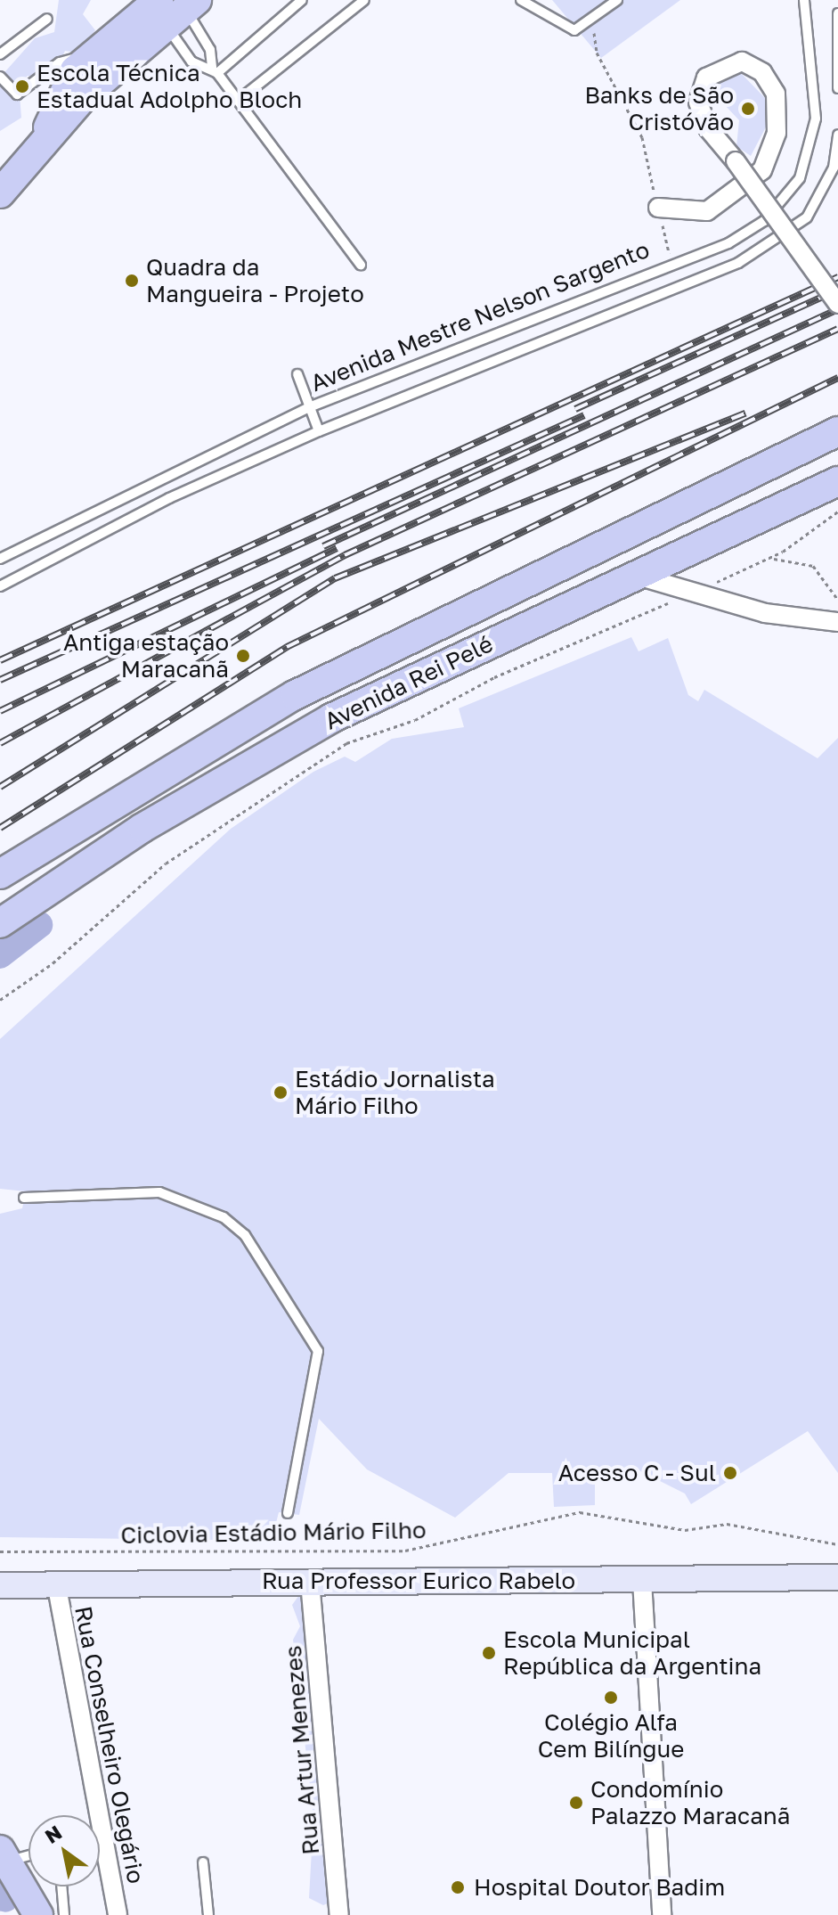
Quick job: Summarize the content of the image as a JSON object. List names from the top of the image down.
{
  "streets": {
    "main road": ["Avenida Rei Pelé"],
    "street": ["Rua Professor Eurico Rabelo", "Rua Conselheiro Olegário", "Rua Artur Menezes"],
    "lane": ["Avenida Mestre Nelson Sargento"],
    "path": ["Ciclovia Estádio Mário Filho"]
  },
  "crossings": [
    ["Rua Professor Eurico Rabelo", "Rua Conselheiro Olegário"],
    ["Rua Professor Eurico Rabelo", "Rua Artur Menezes"]
  ],
  "places": [
    "Escola Técnica Estadual Adolpho Bloch",
    "Banks de São Cristóvão",
    "Quadra da Mangueira - Projeto",
    "Antiga estação Maracanã",
    "Estádio Jornalista Mário Filho",
    "Acesso C - Sul",
    "Escola Municipal República da Argentina",
    "Colégio Alfa Cem Bilíngue",
    "Condomínio Palazzo Maracanã",
    "Hospital Doutor Badim"
  ],
  "north": "top left"
}
